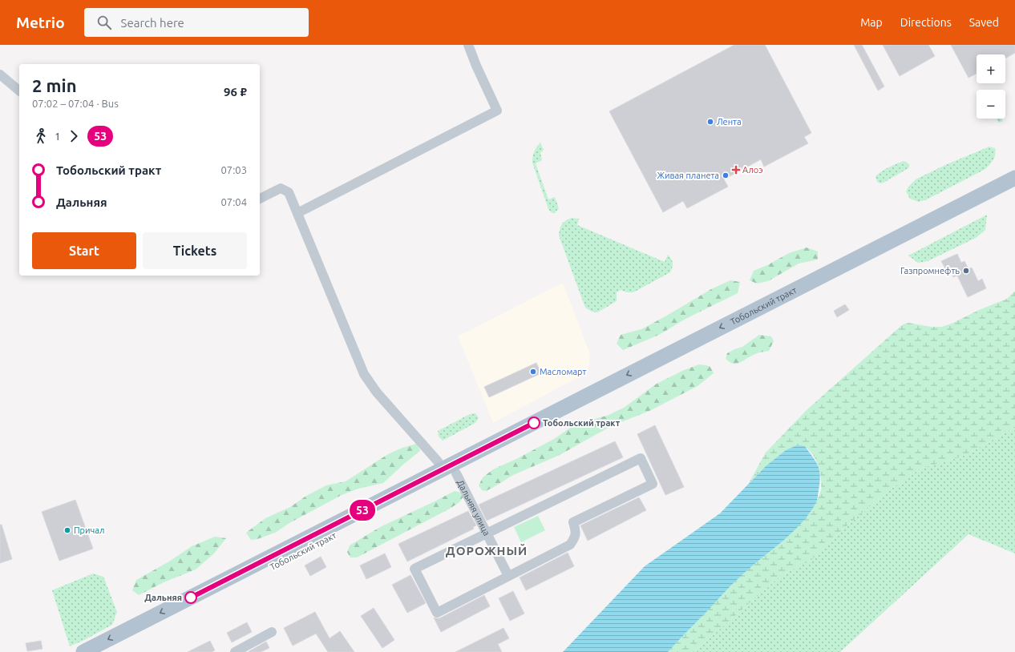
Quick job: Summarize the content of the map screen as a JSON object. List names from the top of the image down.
{
  "streets": {
    "main road": ["Тобольский тракт"],
    "street": ["Дальняя улица"]
  },
  "crossings": [
    ["Тобольский тракт", "Дальняя улица"]
  ],
  "districts": ["ДОРОЖНЫЙ"],
  "places": {
    "other": [
      "Лента",
      "Живая планета",
      "Газпромнефть",
      "Масломарт",
      "Тобольский тракт",
      "Причал",
      "Дальняя"
    ],
    "health": ["Алоэ"]
  },
  "lines": ["bus line 53"],
  "page": {
    "header": "Metrio",
    "search": "Search here",
    "nav": ["Map", "Directions", "Saved"],
    "on_map": "53",
    "map_buttons": ["+", "−"],
    "heading": ["2 min", "07:02 – 07:04 · Bus", "96 ₽"],
    "legs": ["1", "53"],
    "list": [
      {
        "name": "Тобольский тракт",
        "value": "07:03"
      },
      {
        "name": "Дальняя",
        "value": "07:04"
      }
    ],
    "buttons": ["Start", "Tickets"]
  }
}
